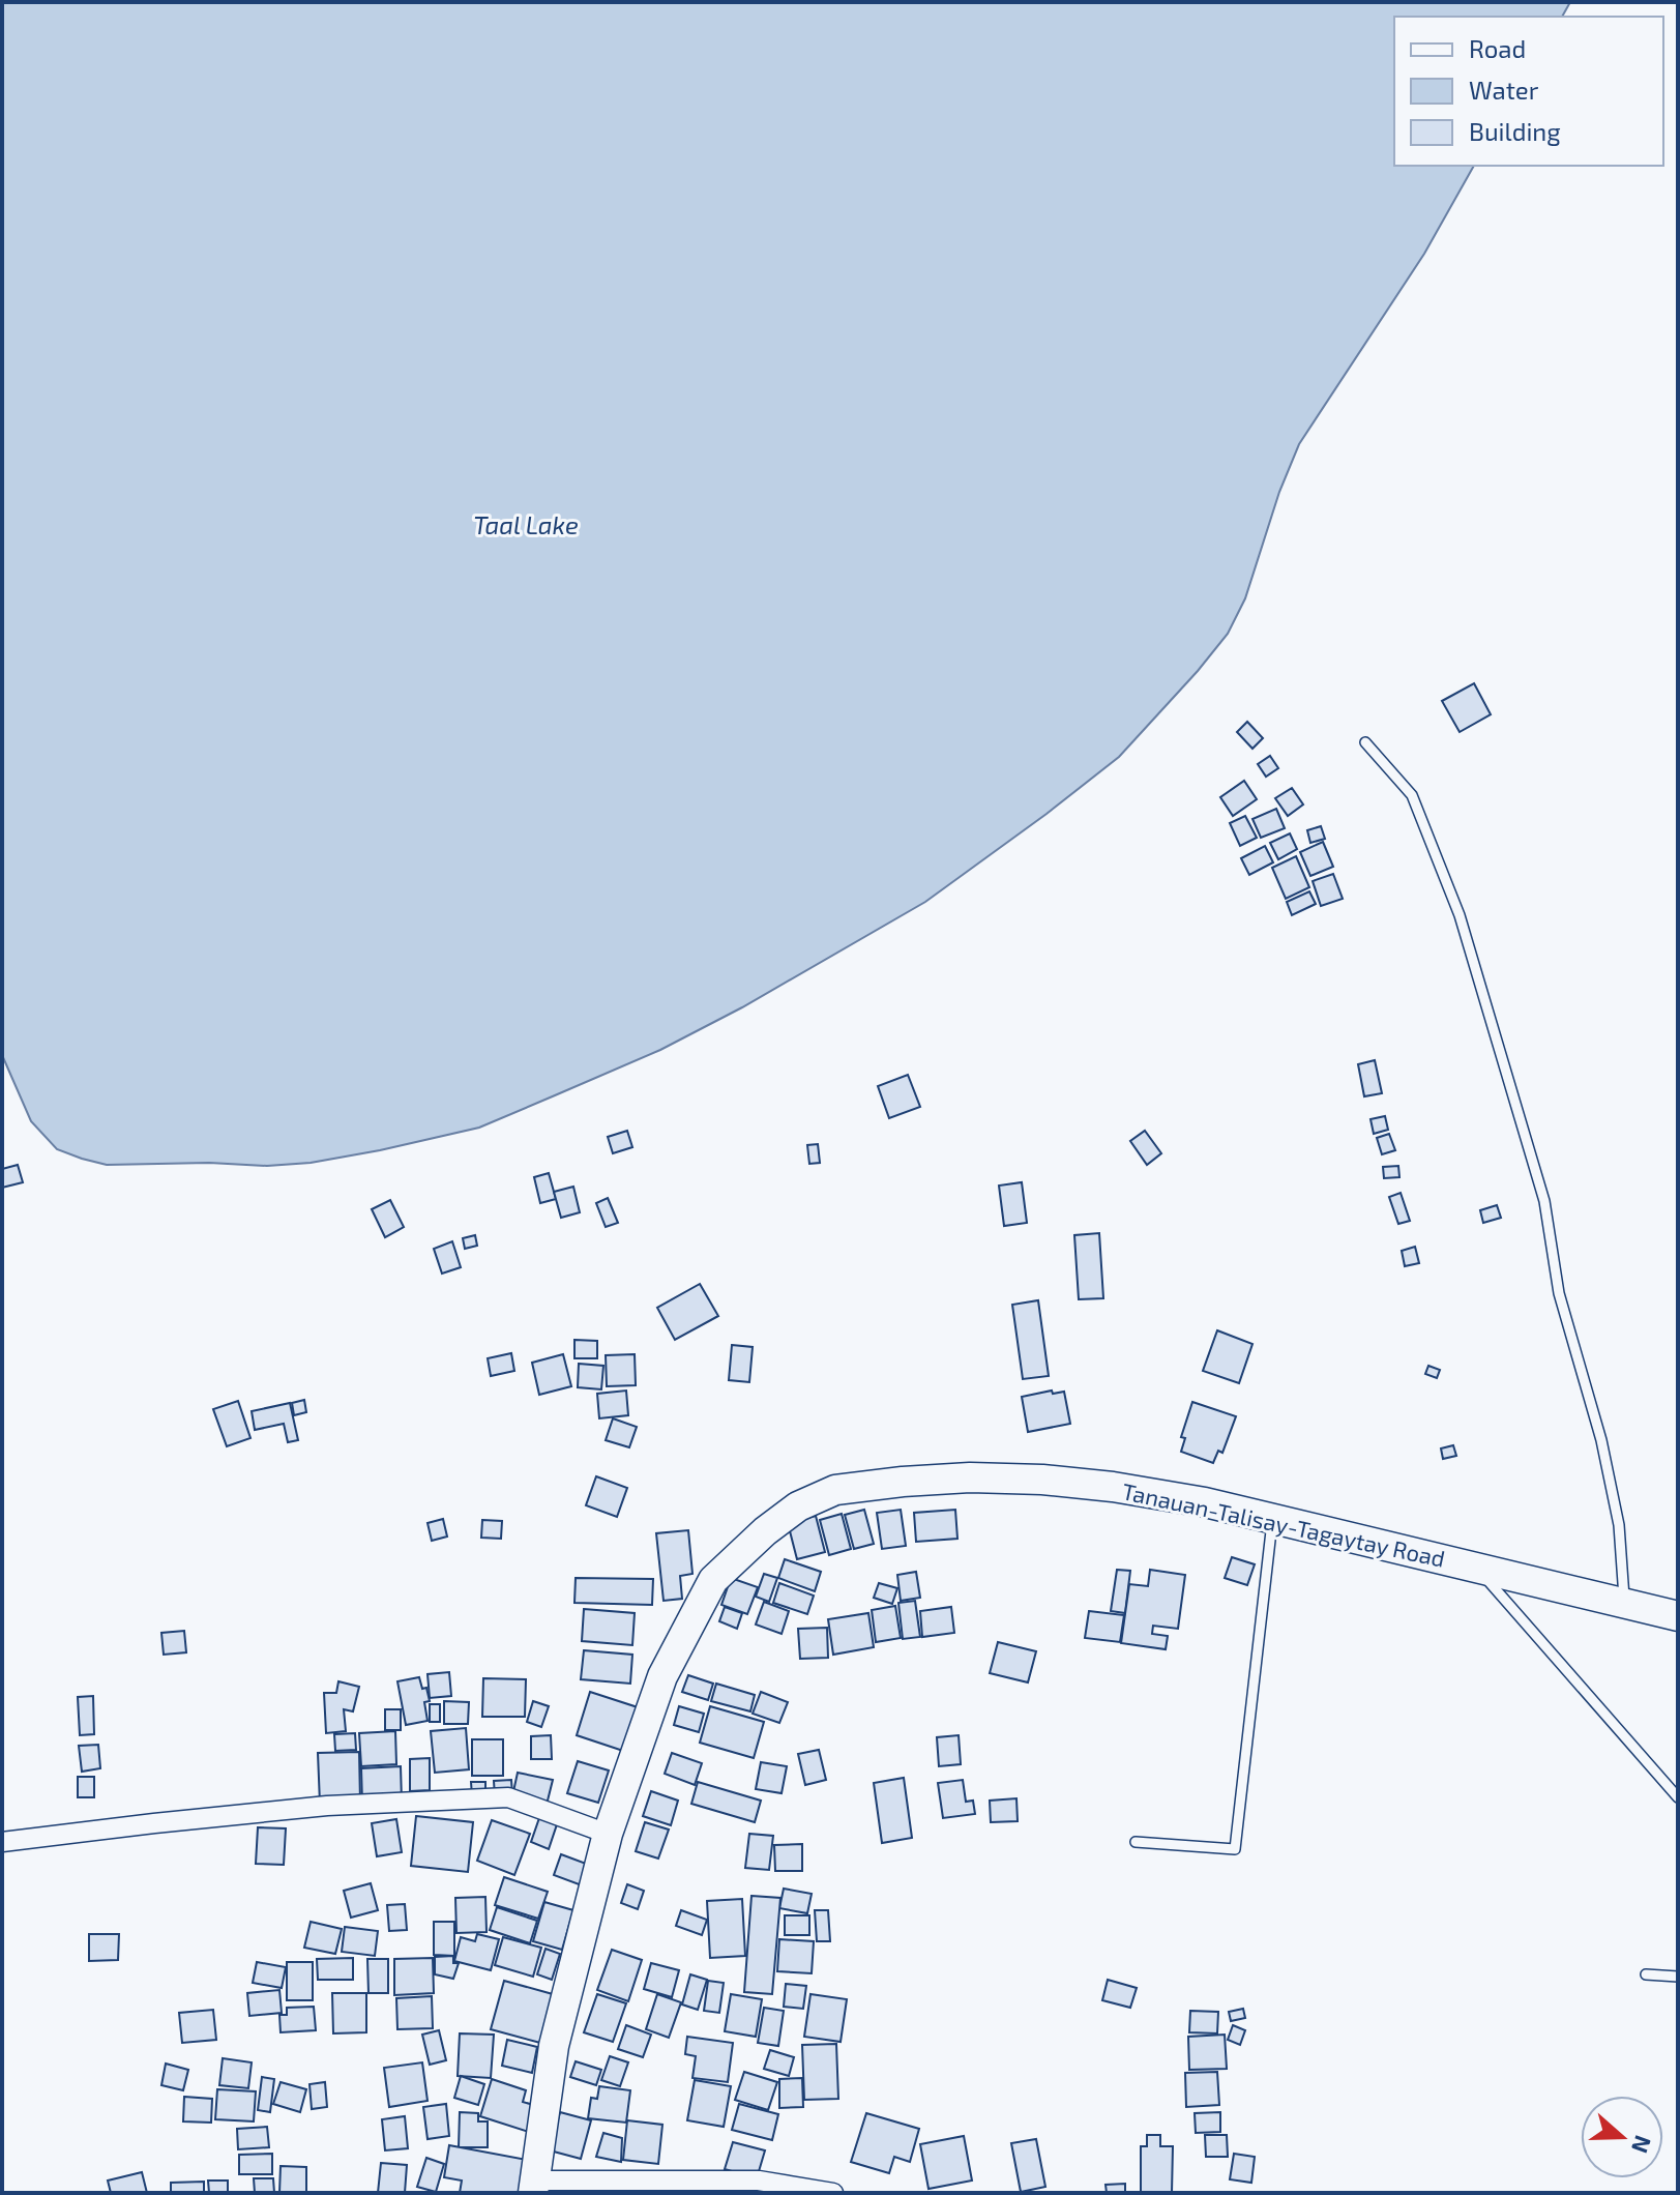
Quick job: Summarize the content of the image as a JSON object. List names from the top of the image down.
{
  "streets": {
    "main road": ["Tanauan-Talisay-Tagaytay Road"]
  },
  "water": ["Taal Lake"],
  "legend": ["Road", "Water", "Building"],
  "north": "right"
}
